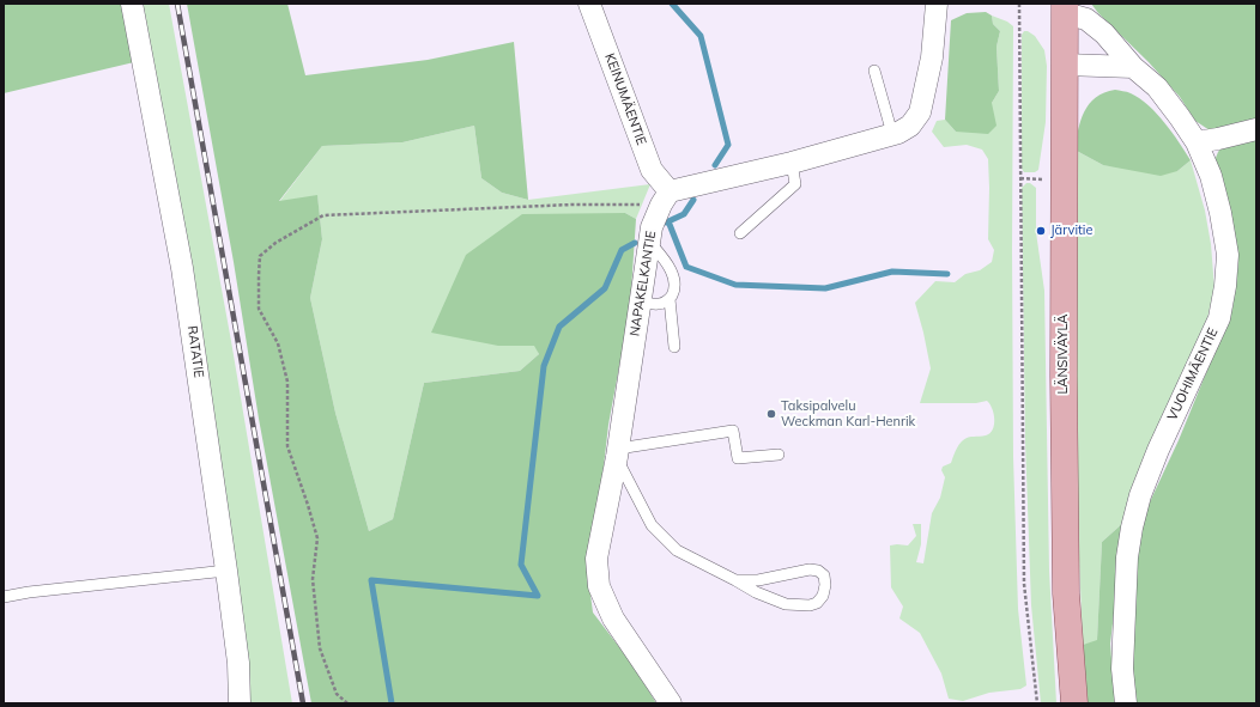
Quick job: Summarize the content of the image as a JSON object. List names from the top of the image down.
{
  "streets": {
    "main road": ["LÄNSIVÄYLÄ"],
    "street": [
      "KEINUMÄENTIE",
      "NAPAKELKANTIE",
      "RATATIE",
      "VUOHIMÄENTIE"
    ]
  },
  "crossings": [
    ["KEINUMÄENTIE", "NAPAKELKANTIE"],
    ["LÄNSIVÄYLÄ", "VUOHIMÄENTIE"]
  ],
  "places": ["Järvitie", "Taksipalvelu Weckman Karl-Henrik"]
}
